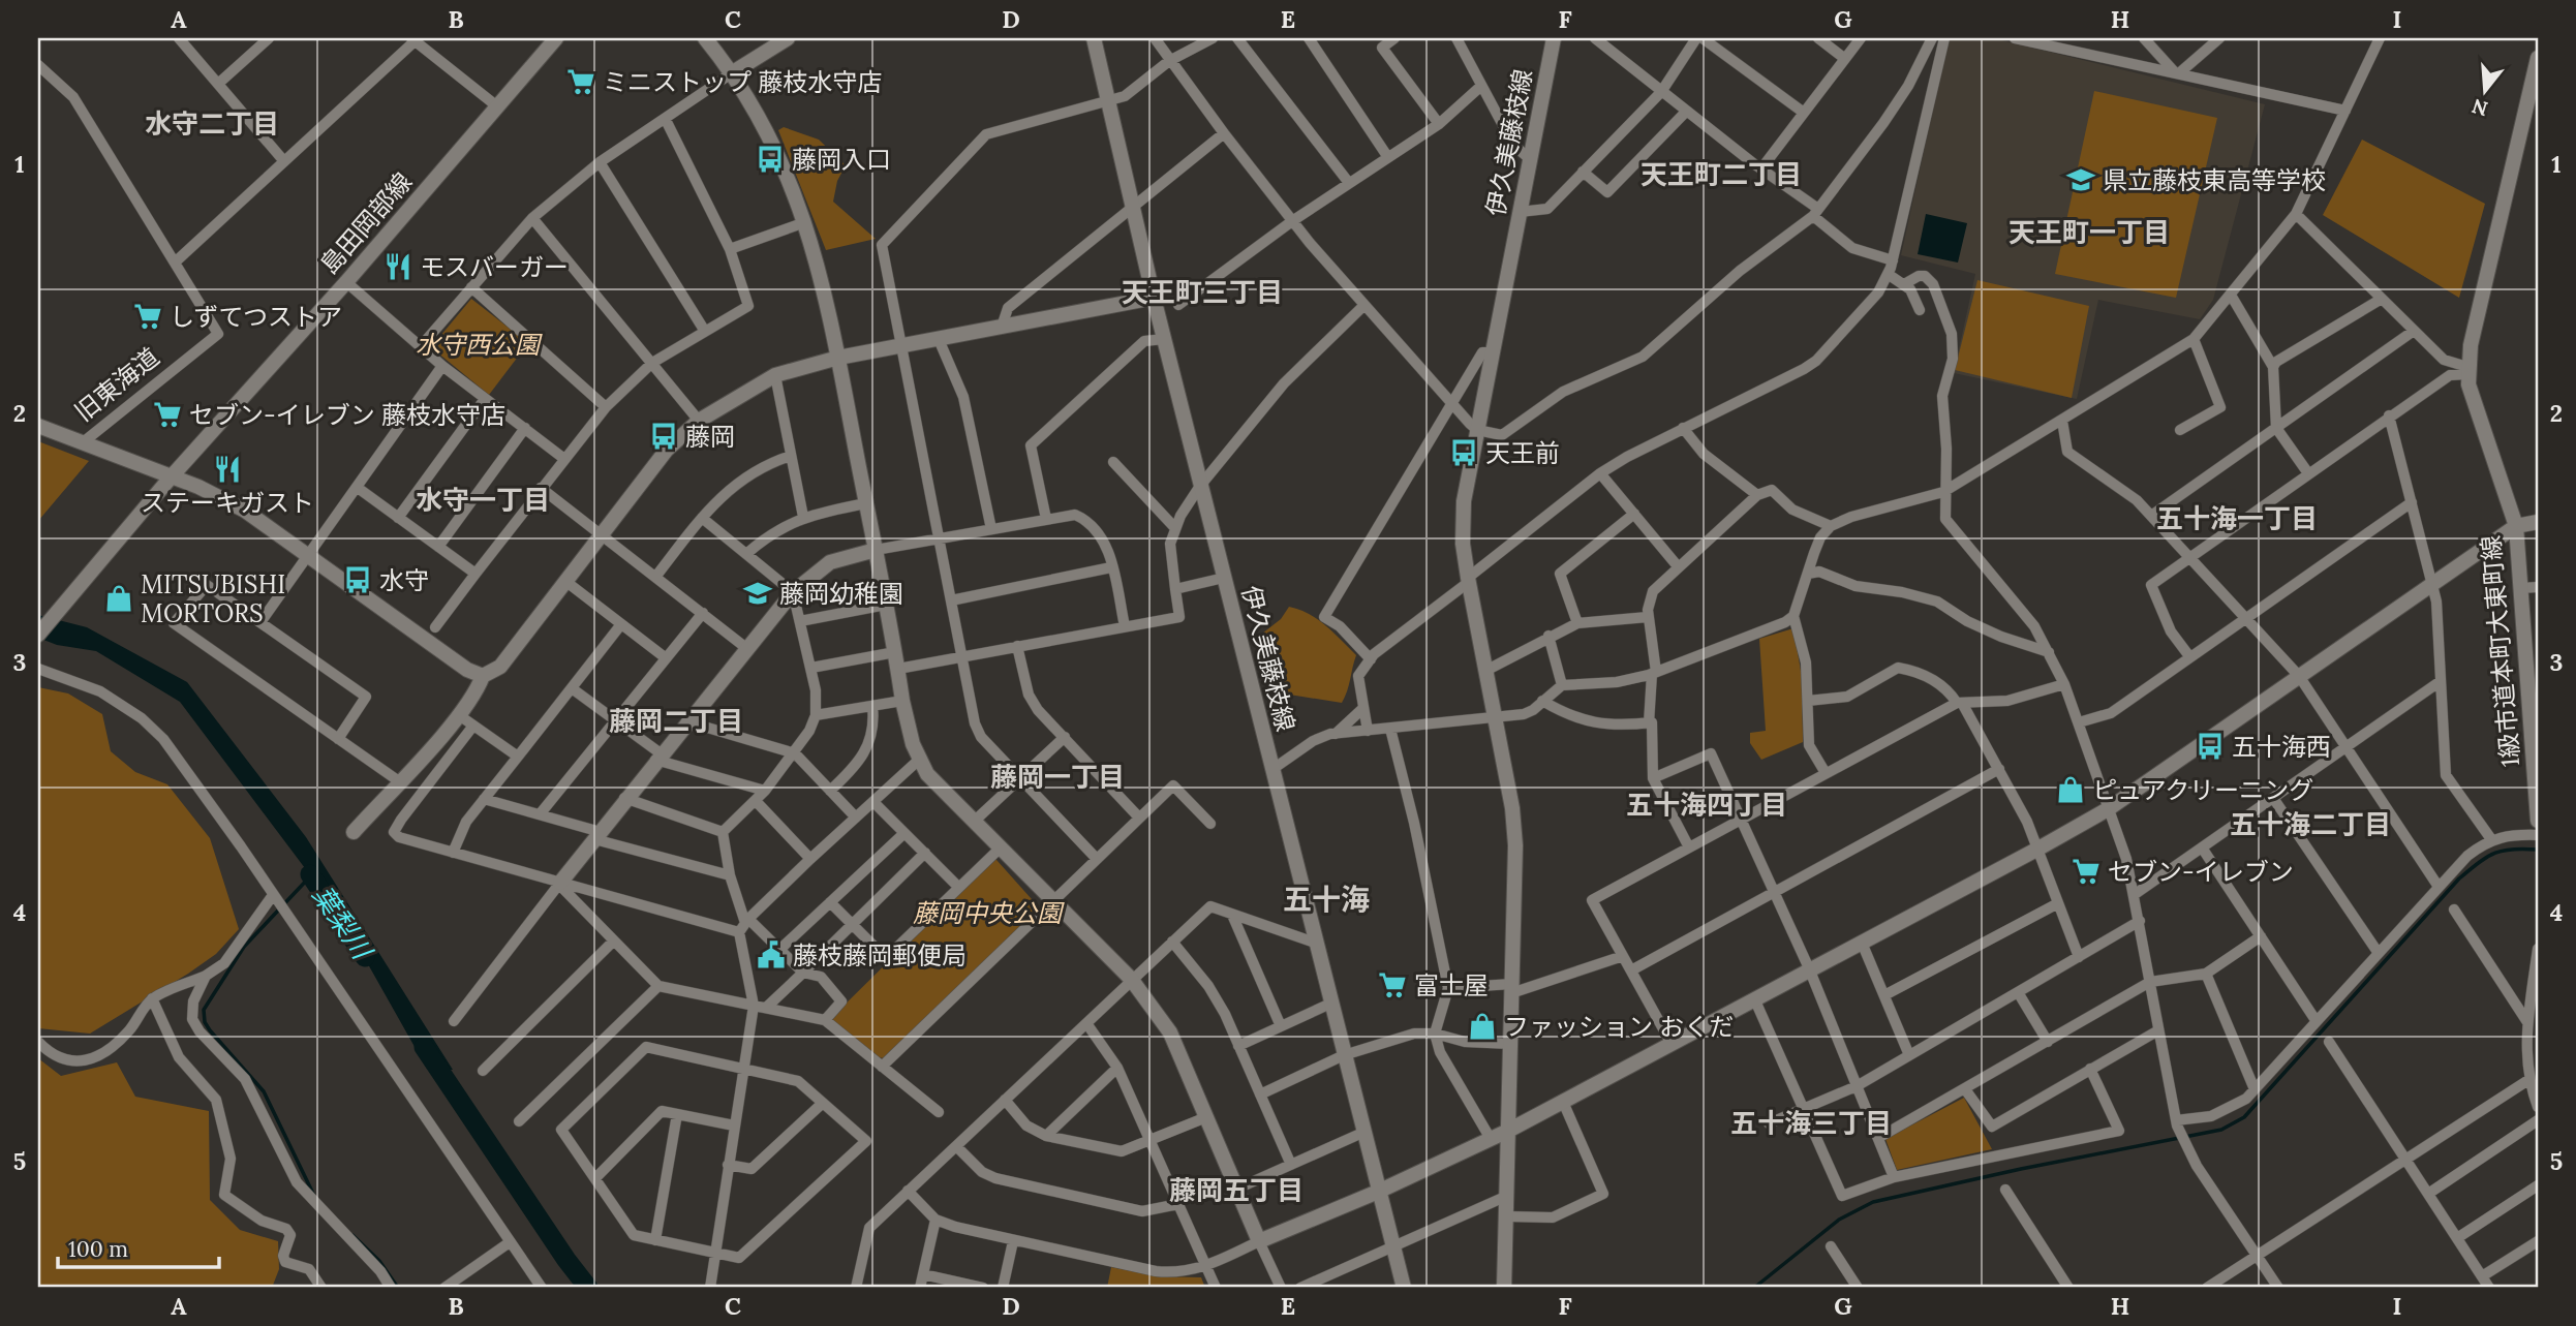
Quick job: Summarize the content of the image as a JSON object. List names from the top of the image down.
{
  "streets": {
    "street": [
      "伊久美藤枝線",
      "島田岡部線",
      "旧東海道",
      "1級市道本町大東町線"
    ]
  },
  "districts": [
    "水守二丁目",
    "天王町二丁目",
    "天王町一丁目",
    "天王町三丁目",
    "水守一丁目",
    "五十海一丁目",
    "藤岡二丁目",
    "藤岡一丁目",
    "五十海四丁目",
    "五十海二丁目",
    "五十海",
    "五十海三丁目",
    "藤岡五丁目"
  ],
  "water": ["葉梨川"],
  "parks": ["水守西公園", "藤岡中央公園"],
  "places": {
    "supermarket": [
      "ミニストップ 藤枝水守店",
      "しずてつストア",
      "セブン-イレブン 藤枝水守店",
      "セブン-イレブン",
      "富士屋"
    ],
    "bus stop": [
      "藤岡入口",
      "藤岡",
      "天王前",
      "水守",
      "五十海西"
    ],
    "school or university": ["県立藤枝東高等学校", "藤岡幼稚園"],
    "restaurant": ["モスバーガー", "ステーキガスト"],
    "shop": ["MITSUBISHI MORTORS", "ピュアクリーニング", "ファッション おくだ"],
    "public building": ["藤枝藤岡郵便局"]
  },
  "scale_bar": "100 m",
  "north": "bottom",
  "grid": {
    "columns": [
      "A",
      "B",
      "C",
      "D",
      "E",
      "F",
      "G",
      "H",
      "I"
    ],
    "rows": [
      "1",
      "2",
      "3",
      "4",
      "5"
    ]
  }
}
